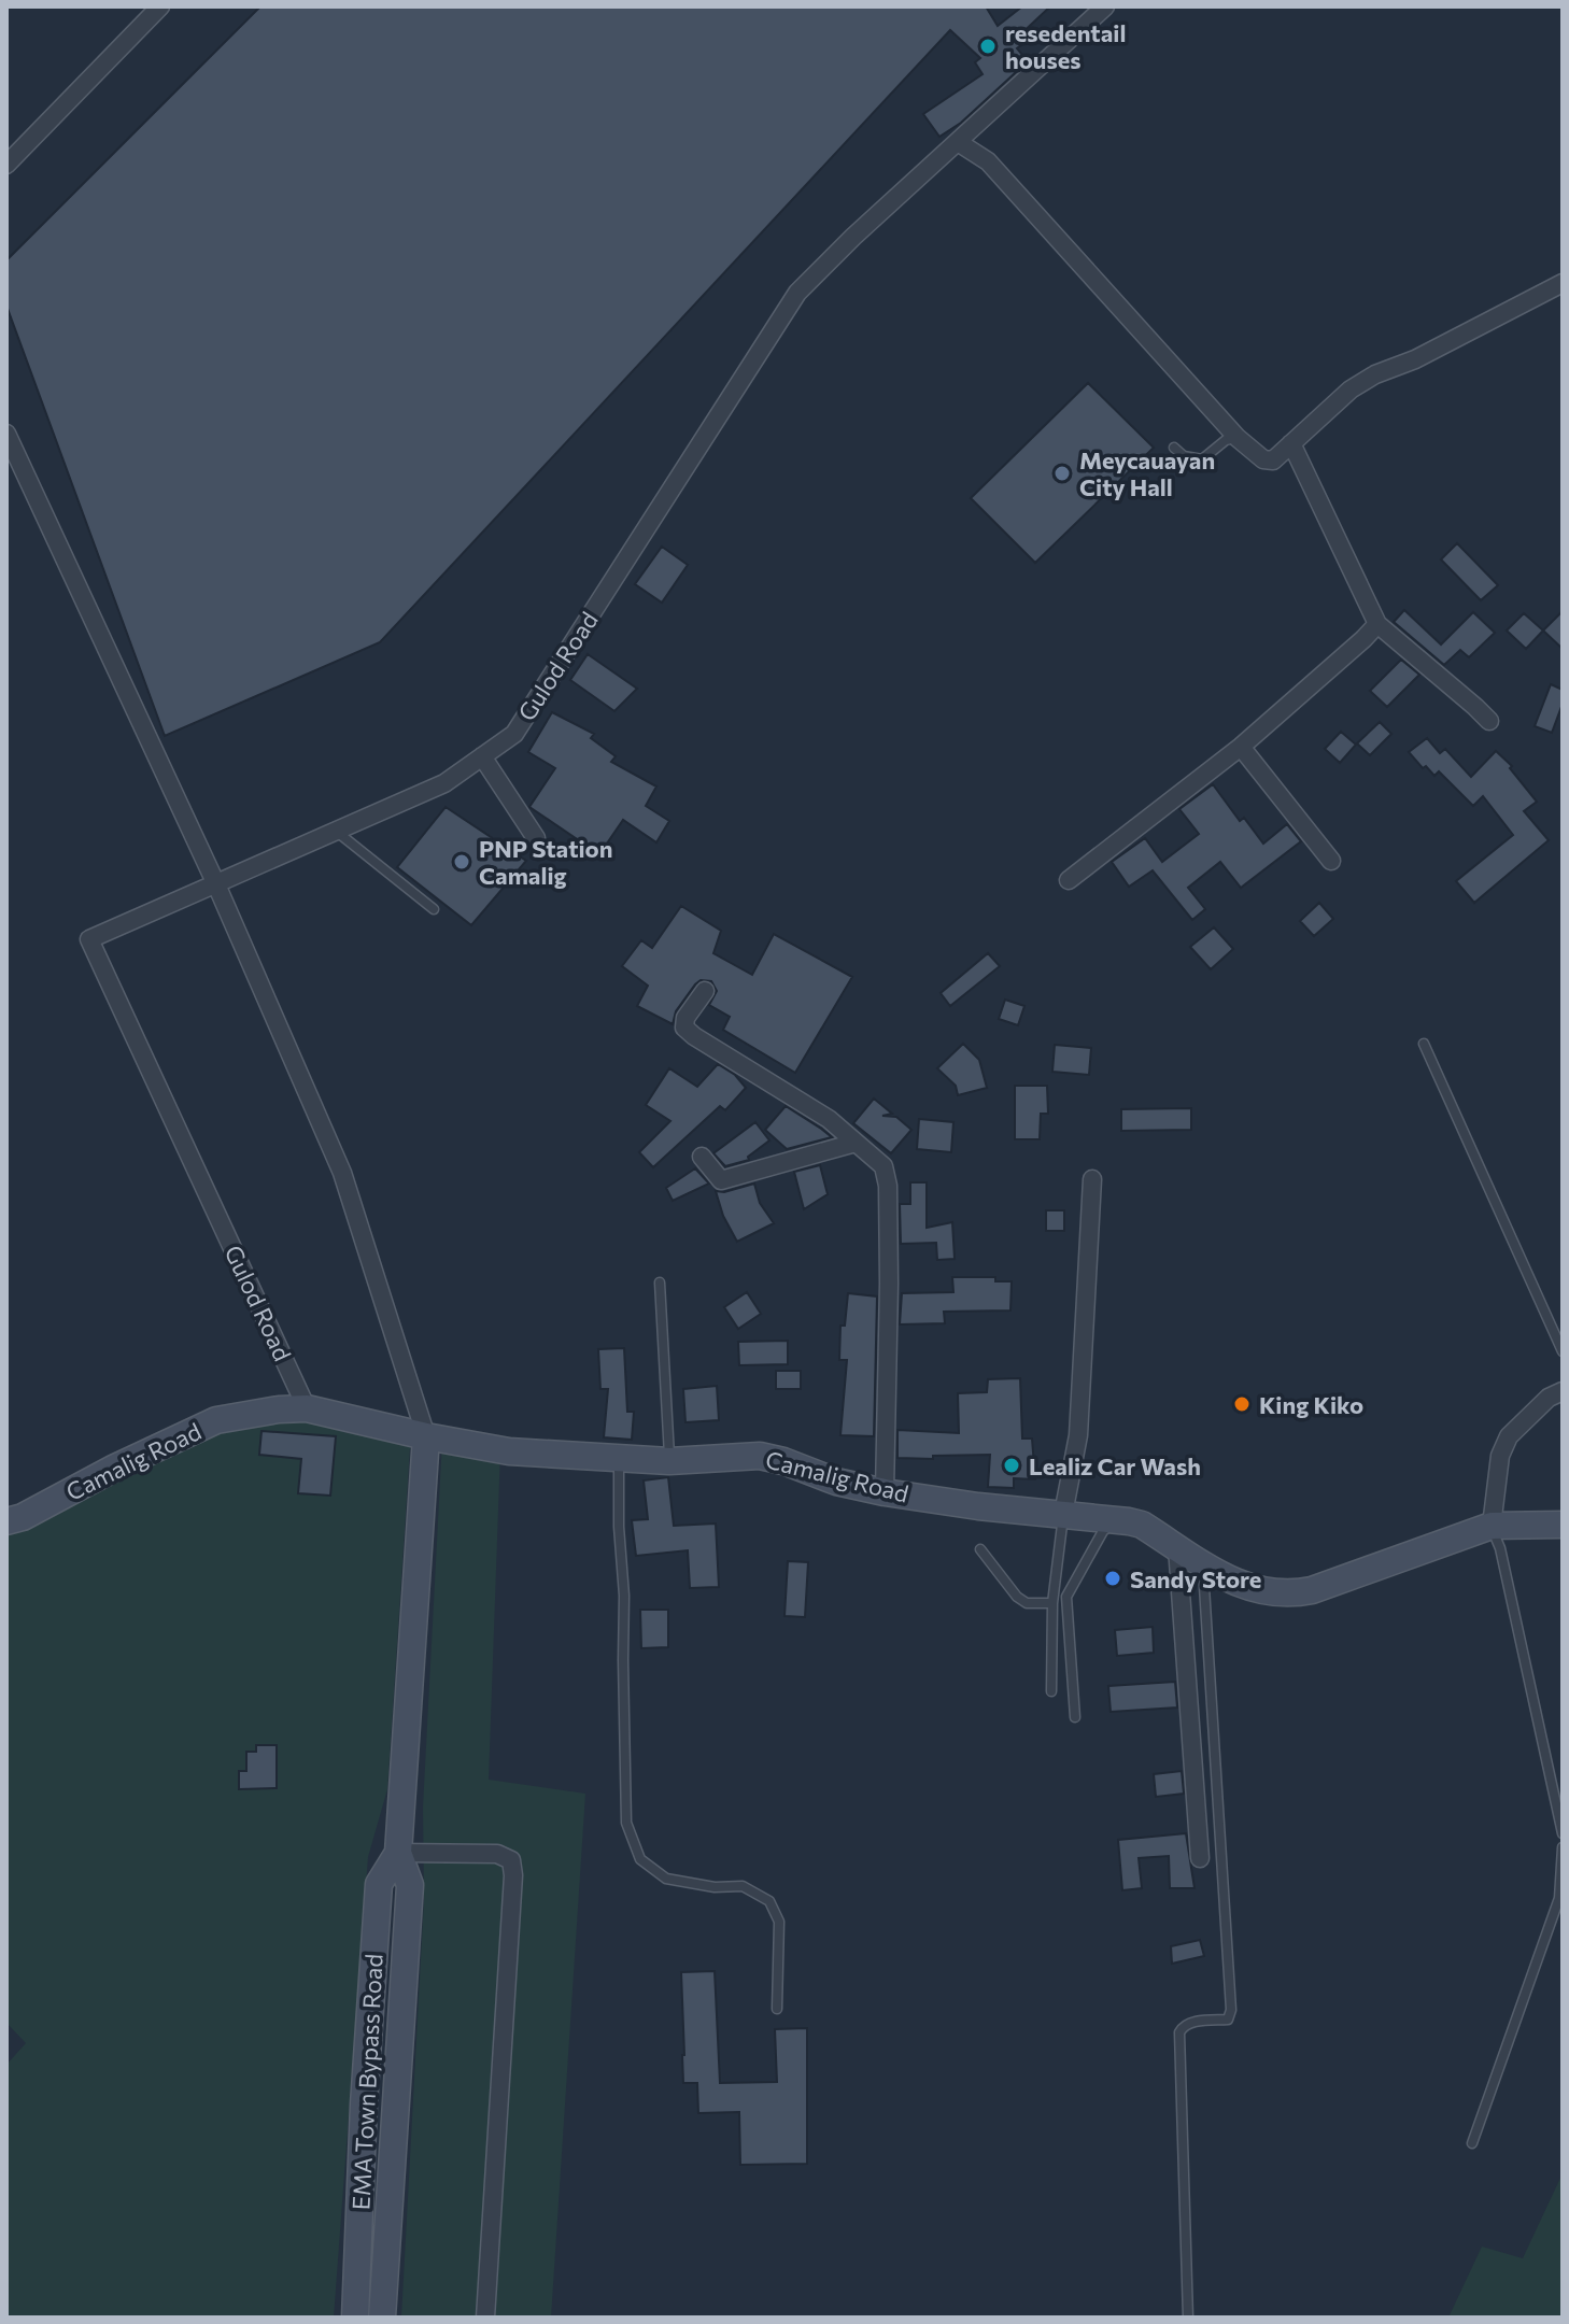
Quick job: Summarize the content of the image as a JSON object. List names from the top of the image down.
{
  "streets": {
    "main road": ["Camalig Road", "EMA Town Bypass Road"],
    "street": ["Gulod Road"]
  },
  "crossings": [
    ["Gulod Road", "Camalig Road"],
    ["Camalig Road", "EMA Town Bypass Road"]
  ],
  "places": [
    "resedentail houses",
    "Meycauayan City Hall",
    "PNP Station Camalig",
    "King Kiko",
    "Lealiz Car Wash",
    "Sandy Store"
  ]
}
